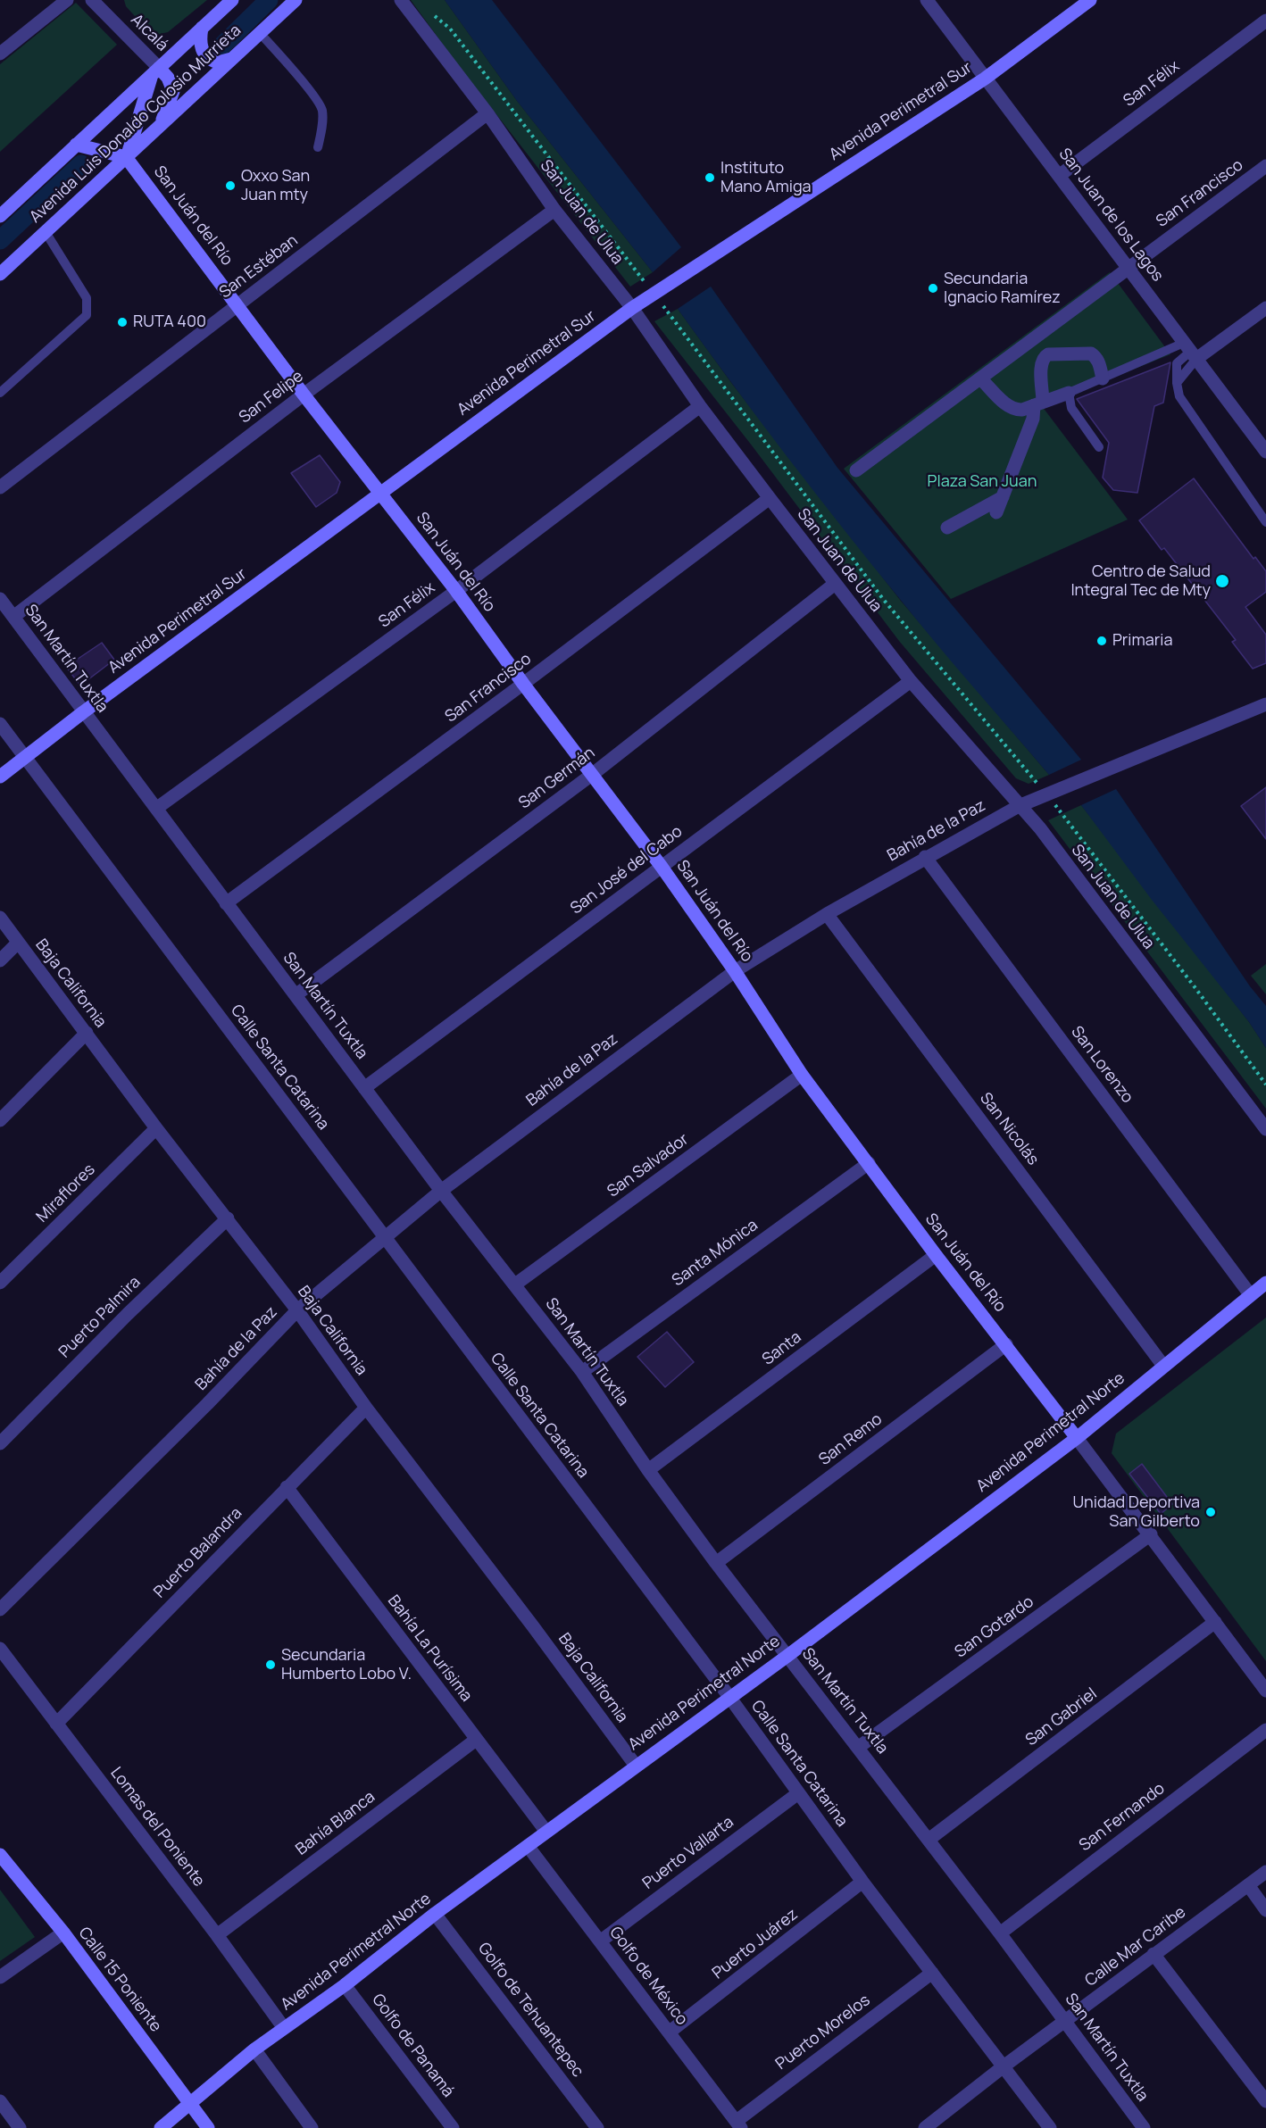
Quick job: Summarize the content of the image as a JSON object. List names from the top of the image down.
{
  "streets": {
    "street": [
      "Alcalá",
      "San Félix",
      "Avenida Perimetral Sur",
      "Avenida Luis Donaldo Colosio Murrieta",
      "San Francisco",
      "San Juan de Ulua",
      "San Juan de los Lagos",
      "San Juán del Río",
      "San Estéban",
      "San Felipe",
      "San Martín Tuxtla",
      "San Germán",
      "Bahía de la Paz",
      "San José del Cabo",
      "Baja California",
      "San Lorenzo",
      "Calle Santa Catarina",
      "San Nicolás",
      "San Salvador",
      "Miraflores",
      "Santa Mónica",
      "Puerto Palmira",
      "Santa",
      "Avenida Perimetral Norte",
      "San Remo",
      "Puerto Balandra",
      "San Gotardo",
      "Bahía La Purísima",
      "San Gabriel",
      "San Fernando",
      "Bahía Blanca",
      "Lomas del Poniente",
      "Puerto Vallarta",
      "Puerto Juárez",
      "Calle Mar Caribe",
      "Golfo de México",
      "Calle 15 Poniente",
      "Golfo de Tehuantepec",
      "Puerto Morelos",
      "Golfo de Panamá"
    ]
  },
  "crossings": [
    ["Alcalá", "Avenida Luis Donaldo Colosio Murrieta"],
    ["San Félix", "San Juan de Ulua"],
    ["San Félix", "San Juan de los Lagos"],
    ["San Félix", "San Juán del Río"],
    ["San Félix", "San Martín Tuxtla"],
    ["Avenida Perimetral Sur", "San Juan de Ulua"],
    ["Avenida Perimetral Sur", "San Juan de los Lagos"],
    ["Avenida Perimetral Sur", "San Juán del Río"],
    ["Avenida Perimetral Sur", "San Martín Tuxtla"],
    ["Avenida Perimetral Sur", "Calle Santa Catarina"],
    ["Avenida Luis Donaldo Colosio Murrieta", "San Juán del Río"],
    ["San Francisco", "San Juan de Ulua"],
    ["San Francisco", "San Juan de los Lagos"],
    ["San Francisco", "San Juán del Río"],
    ["San Francisco", "San Martín Tuxtla"],
    ["San Juan de Ulua", "San Estéban"],
    ["San Juan de Ulua", "San Felipe"],
    ["San Juan de Ulua", "San Germán"],
    ["San Juan de Ulua", "Bahía de la Paz"],
    ["San Juan de Ulua", "San José del Cabo"],
    ["San Juán del Río", "San Estéban"],
    ["San Juán del Río", "San Felipe"],
    ["San Juán del Río", "San Germán"],
    ["San Juán del Río", "Bahía de la Paz"],
    ["San Juán del Río", "San José del Cabo"],
    ["San Juán del Río", "San Salvador"],
    ["San Juán del Río", "Santa Mónica"],
    ["San Juán del Río", "Santa"],
    ["San Juán del Río", "Avenida Perimetral Norte"],
    ["San Juán del Río", "San Remo"],
    ["San Juán del Río", "San Gotardo"],
    ["San Juán del Río", "San Gabriel"],
    ["San Felipe", "San Martín Tuxtla"],
    ["San Martín Tuxtla", "San Germán"],
    ["San Martín Tuxtla", "Bahía de la Paz"],
    ["San Martín Tuxtla", "San José del Cabo"],
    ["San Martín Tuxtla", "San Salvador"],
    ["San Martín Tuxtla", "Santa Mónica"],
    ["San Martín Tuxtla", "Santa"],
    ["San Martín Tuxtla", "Avenida Perimetral Norte"],
    ["San Martín Tuxtla", "San Remo"],
    ["San Martín Tuxtla", "San Gotardo"],
    ["San Martín Tuxtla", "San Gabriel"],
    ["San Martín Tuxtla", "San Fernando"],
    ["San Martín Tuxtla", "Calle Mar Caribe"],
    ["Bahía de la Paz", "Baja California"],
    ["Bahía de la Paz", "San Lorenzo"],
    ["Bahía de la Paz", "Calle Santa Catarina"],
    ["Bahía de la Paz", "San Nicolás"],
    ["Baja California", "Miraflores"],
    ["Baja California", "Puerto Palmira"],
    ["Baja California", "Avenida Perimetral Norte"],
    ["Baja California", "Puerto Balandra"],
    ["San Lorenzo", "Avenida Perimetral Norte"],
    ["Calle Santa Catarina", "Avenida Perimetral Norte"],
    ["Calle Santa Catarina", "Puerto Vallarta"],
    ["Calle Santa Catarina", "Puerto Juárez"],
    ["Calle Santa Catarina", "Calle Mar Caribe"],
    ["Calle Santa Catarina", "Puerto Morelos"],
    ["San Nicolás", "Avenida Perimetral Norte"],
    ["Avenida Perimetral Norte", "Bahía La Purísima"],
    ["Avenida Perimetral Norte", "Lomas del Poniente"],
    ["Avenida Perimetral Norte", "Golfo de México"],
    ["Avenida Perimetral Norte", "Calle 15 Poniente"],
    ["Avenida Perimetral Norte", "Golfo de Tehuantepec"],
    ["Avenida Perimetral Norte", "Golfo de Panamá"],
    ["Puerto Balandra", "Bahía La Purísima"],
    ["Puerto Balandra", "Lomas del Poniente"],
    ["Bahía La Purísima", "Bahía Blanca"],
    ["Bahía Blanca", "Lomas del Poniente"],
    ["Puerto Vallarta", "Golfo de México"],
    ["Puerto Juárez", "Golfo de México"],
    ["Golfo de México", "Puerto Morelos"]
  ],
  "parks": ["Plaza San Juan"],
  "places": [
    "Instituto Mano Amiga",
    "Oxxo San Juan mty",
    "Secundaria Ignacio Ramírez",
    "RUTA 400",
    "Centro de Salud Integral Tec de Mty",
    "Primaria",
    "Unidad Deportiva San Gilberto",
    "Secundaria Humberto Lobo V."
  ]
}
